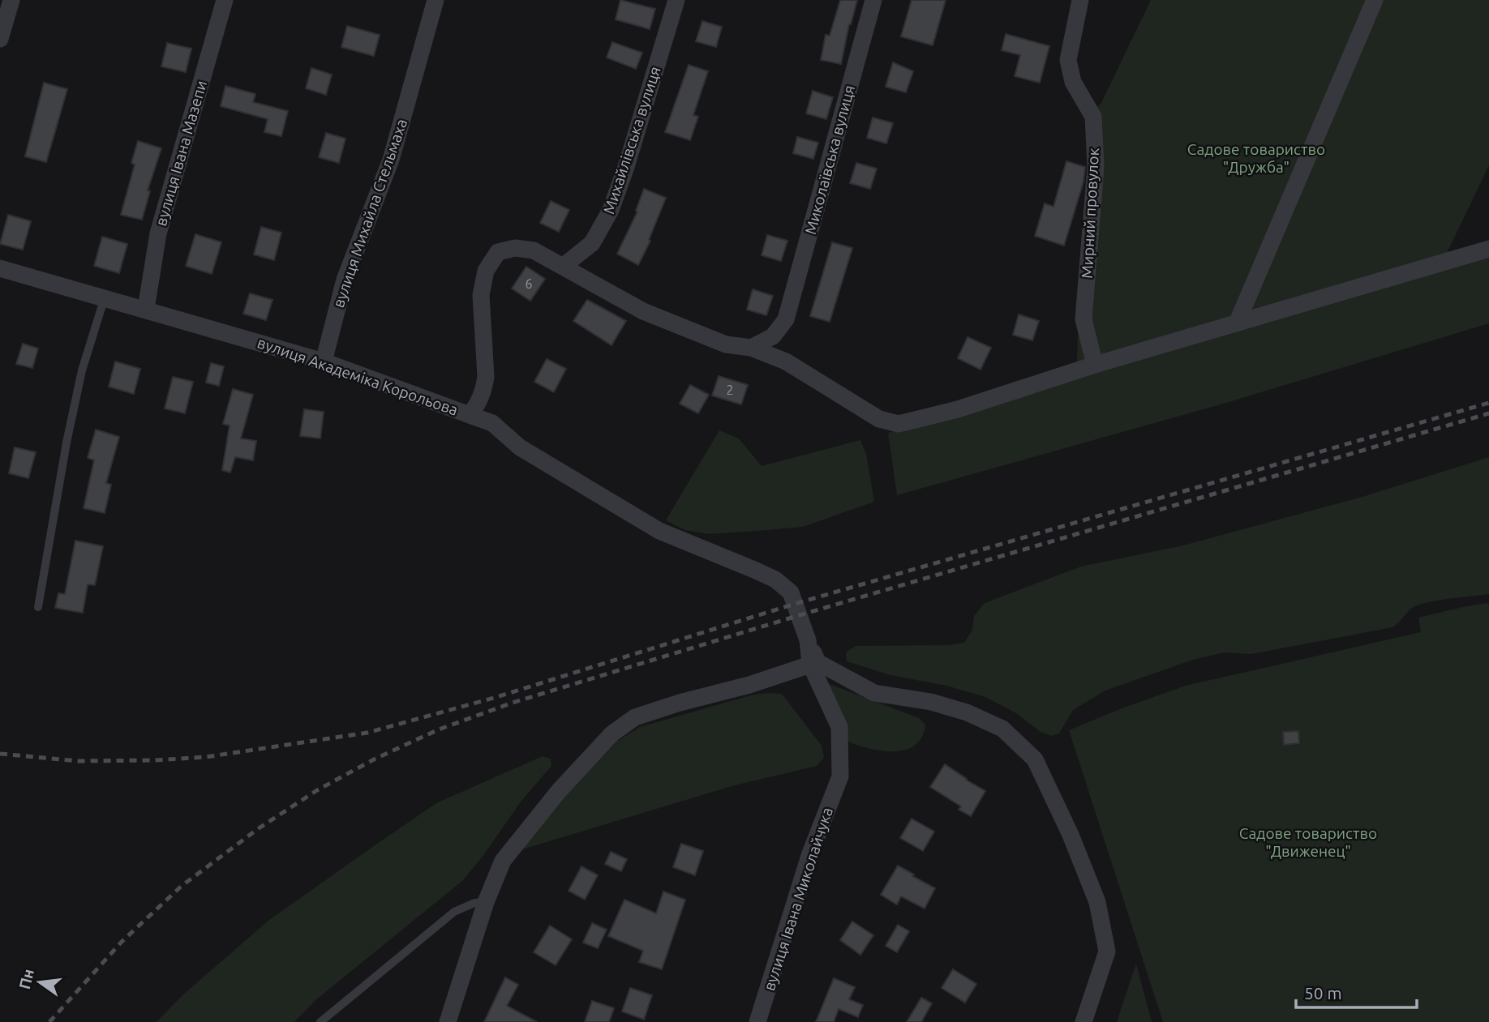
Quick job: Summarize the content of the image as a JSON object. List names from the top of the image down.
{
  "streets": {
    "street": [
      "Михайлівська вулиця",
      "вулиця Івана Мазепи",
      "Миколаївська вулиця",
      "вулиця Михайла Стельмаха",
      "Мирний провулок",
      "вулиця Академіка Корольова",
      "вулиця Івана Миколайчука"
    ]
  },
  "crossings": [
    ["Михайлівська вулиця", "вулиця Академіка Корольова"],
    ["вулиця Івана Мазепи", "вулиця Академіка Корольова"],
    ["Миколаївська вулиця", "вулиця Академіка Корольова"],
    ["вулиця Михайла Стельмаха", "вулиця Академіка Корольова"],
    ["Мирний провулок", "вулиця Академіка Корольова"]
  ],
  "parks": ["Садове товариство \"Дружба\"", "Садове товариство \"Движенец\""],
  "house_numbers": ["6", "2"],
  "scale_bar": "50 m",
  "north": "left"
}
